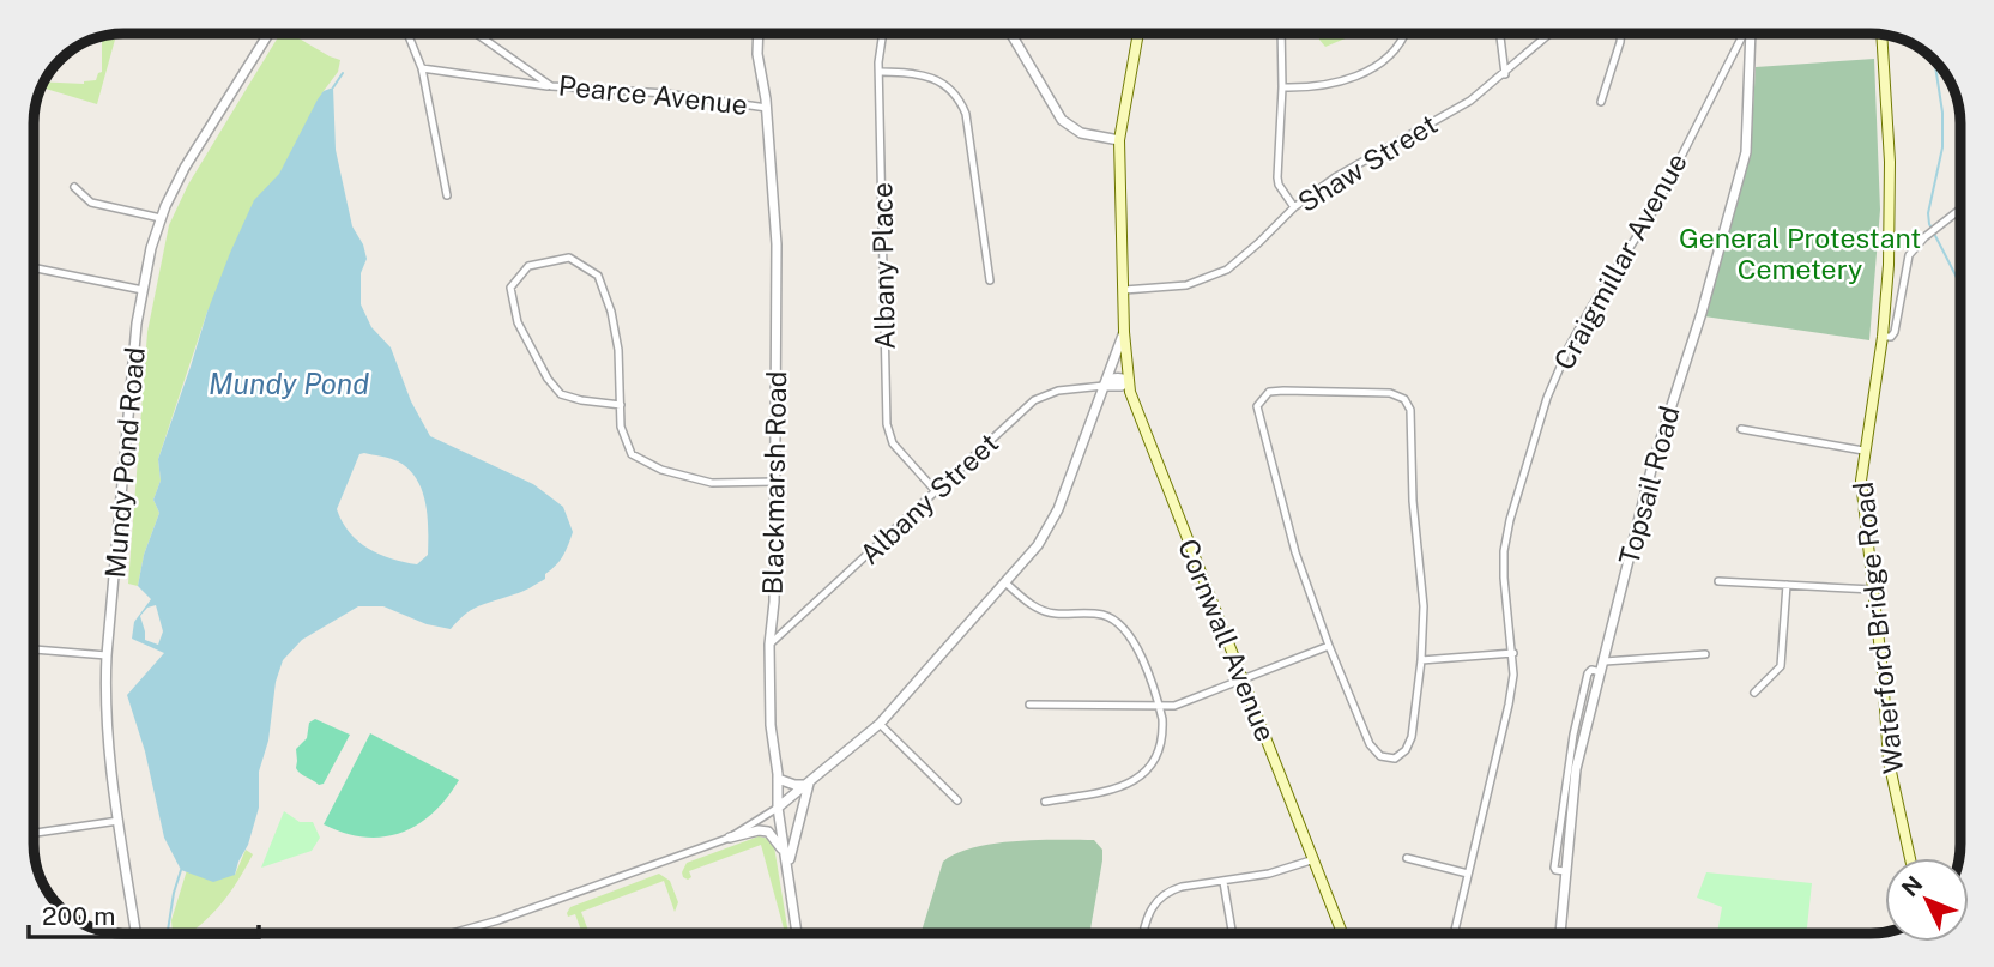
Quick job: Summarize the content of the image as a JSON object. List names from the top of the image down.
{
  "streets": {
    "main road": ["Waterford Bridge Road", "Cornwall Avenue"],
    "street": [
      "Pearce Avenue",
      "Shaw Street",
      "Craigmillar Avenue",
      "Albany Place",
      "Mundy Pond Road",
      "Blackmarsh Road",
      "Topsail Road",
      "Albany Street"
    ]
  },
  "crossings": [
    ["Pearce Avenue", "Blackmarsh Road"],
    ["Shaw Street", "Cornwall Avenue"],
    ["Albany Place", "Albany Street"],
    ["Blackmarsh Road", "Albany Street"],
    ["Albany Street", "Cornwall Avenue"]
  ],
  "water": ["Mundy Pond"],
  "parks": ["General Protestant Cemetery"],
  "scale_bar": "200 m",
  "north": "top left"
}
